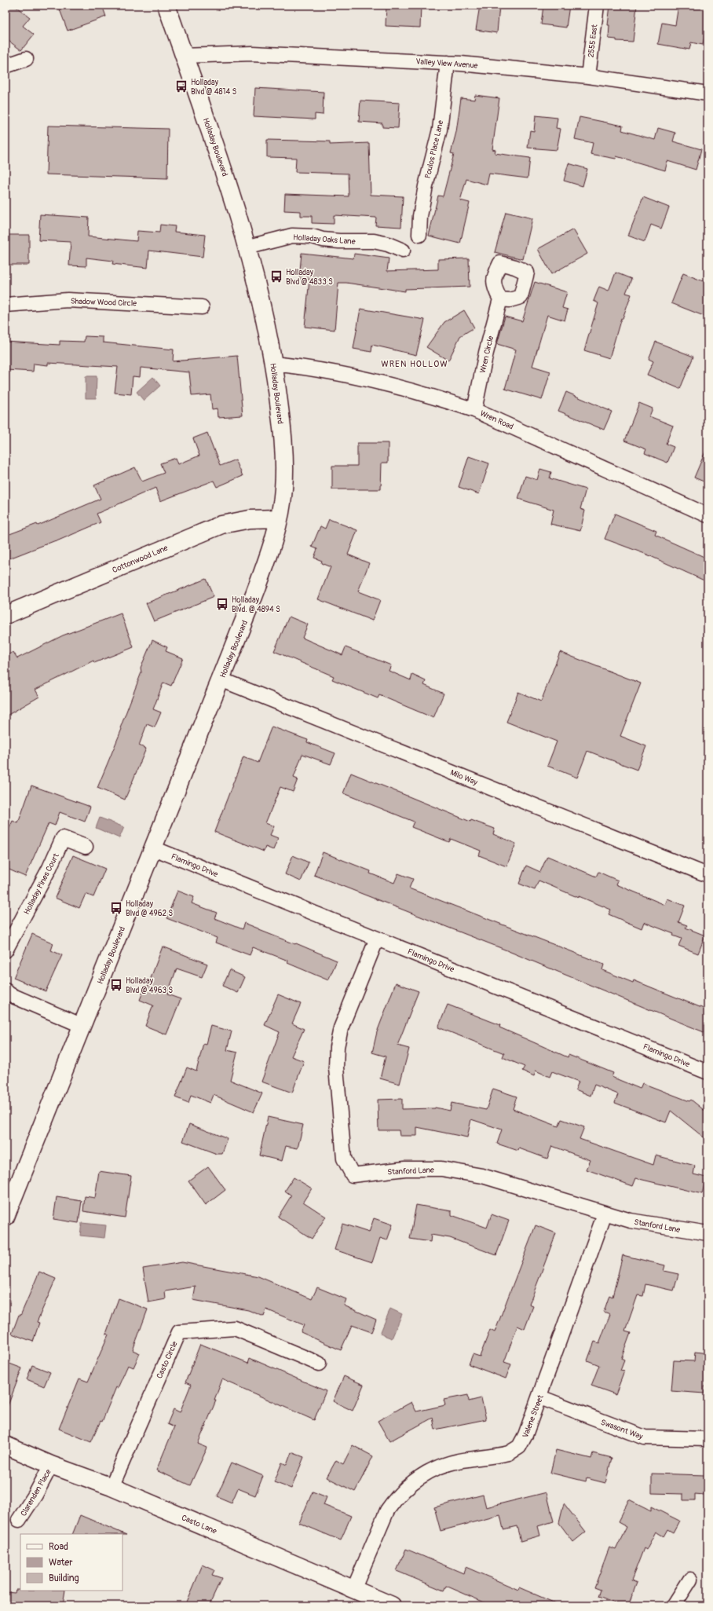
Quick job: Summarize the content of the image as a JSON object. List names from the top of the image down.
{
  "streets": {
    "main road": ["Holladay Boulevard", "Cottonwood Lane", "Casto Lane"],
    "street": [
      "2555 East",
      "Valley View Avenue",
      "Poulos Place Lane",
      "Holladay Oaks Lane",
      "Shadow Wood Circle",
      "Wren Circle",
      "Wren Road",
      "Milo Way",
      "Flamingo Drive",
      "Holladay Pines Court",
      "Stanford Lane",
      "Casto Circle",
      "Valene Street",
      "Swasont Way",
      "Clarenden Place"
    ]
  },
  "crossings": [
    ["2555 East", "Valley View Avenue"],
    ["Valley View Avenue", "Holladay Boulevard"],
    ["Valley View Avenue", "Poulos Place Lane"],
    ["Holladay Boulevard", "Holladay Oaks Lane"],
    ["Holladay Boulevard", "Wren Road"],
    ["Holladay Boulevard", "Cottonwood Lane"],
    ["Holladay Boulevard", "Milo Way"],
    ["Holladay Boulevard", "Flamingo Drive"],
    ["Wren Circle", "Wren Road"],
    ["Flamingo Drive", "Stanford Lane"],
    ["Stanford Lane", "Valene Street"],
    ["Casto Circle", "Casto Lane"],
    ["Valene Street", "Swasont Way"],
    ["Valene Street", "Casto Lane"],
    ["Clarenden Place", "Casto Lane"]
  ],
  "districts": ["WREN HOLLOW"],
  "places": {
    "bus stop": [
      "Holladay Blvd @ 4814 S",
      "Holladay Blvd @ 4833 S",
      "Holladay Blvd. @ 4894 S",
      "Holladay Blvd @ 4962 S",
      "Holladay Blvd @ 4963 S"
    ]
  },
  "legend": ["Road", "Water", "Building"]
}
